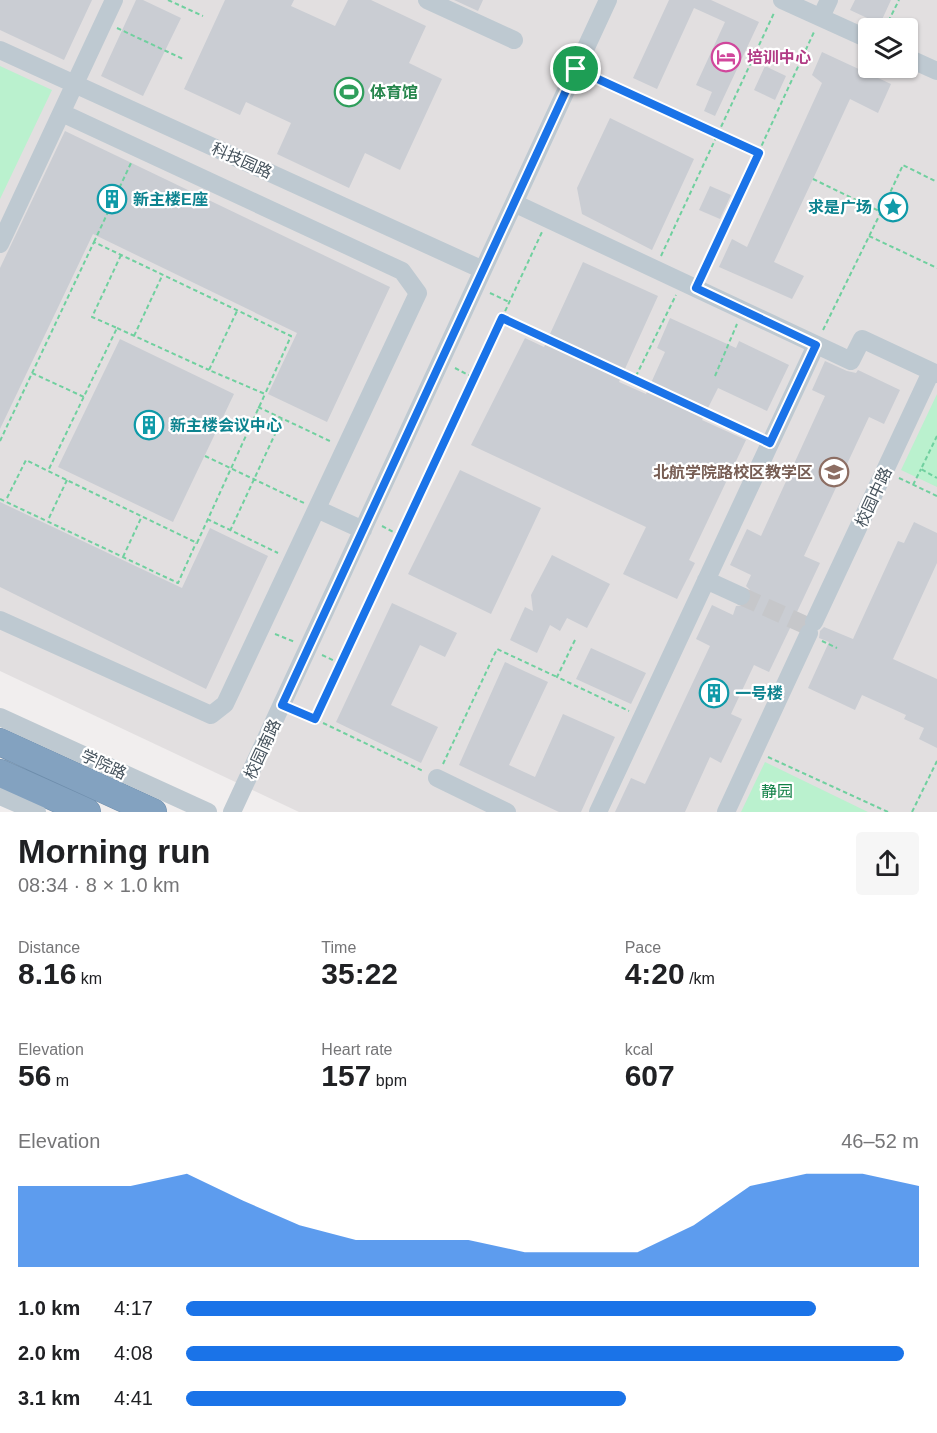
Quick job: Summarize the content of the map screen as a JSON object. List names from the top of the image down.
{
  "streets": {
    "highway": ["学院路"],
    "street": ["科技园路", "校园中路", "校园南路"]
  },
  "crossings": [
    ["科技园路", "校园南路"]
  ],
  "parks": ["静园"],
  "places": {
    "hotel": ["培训中心"],
    "sports": ["体育馆"],
    "building": ["新主楼E座", "新主楼会议中心", "一号楼"],
    "place": ["求是广场"],
    "school or university": ["北航学院路校区教学区"]
  },
  "page": {
    "heading": ["Morning run", "08:34 · 8 × 1.0 km"],
    "stats": [
      ["Distance", "8.16 km"],
      ["Time", "35:22"],
      ["Pace", "4:20 /km"],
      ["Elevation", "56 m"],
      ["Heart rate", "157 bpm"],
      ["kcal", "607"]
    ],
    "chart": ["Elevation", "46–52 m"],
    "list": [
      {
        "name": "1.0 km",
        "note": "4:17"
      },
      {
        "name": "2.0 km",
        "note": "4:08"
      },
      {
        "name": "3.1 km",
        "note": "4:41"
      }
    ]
  }
}
